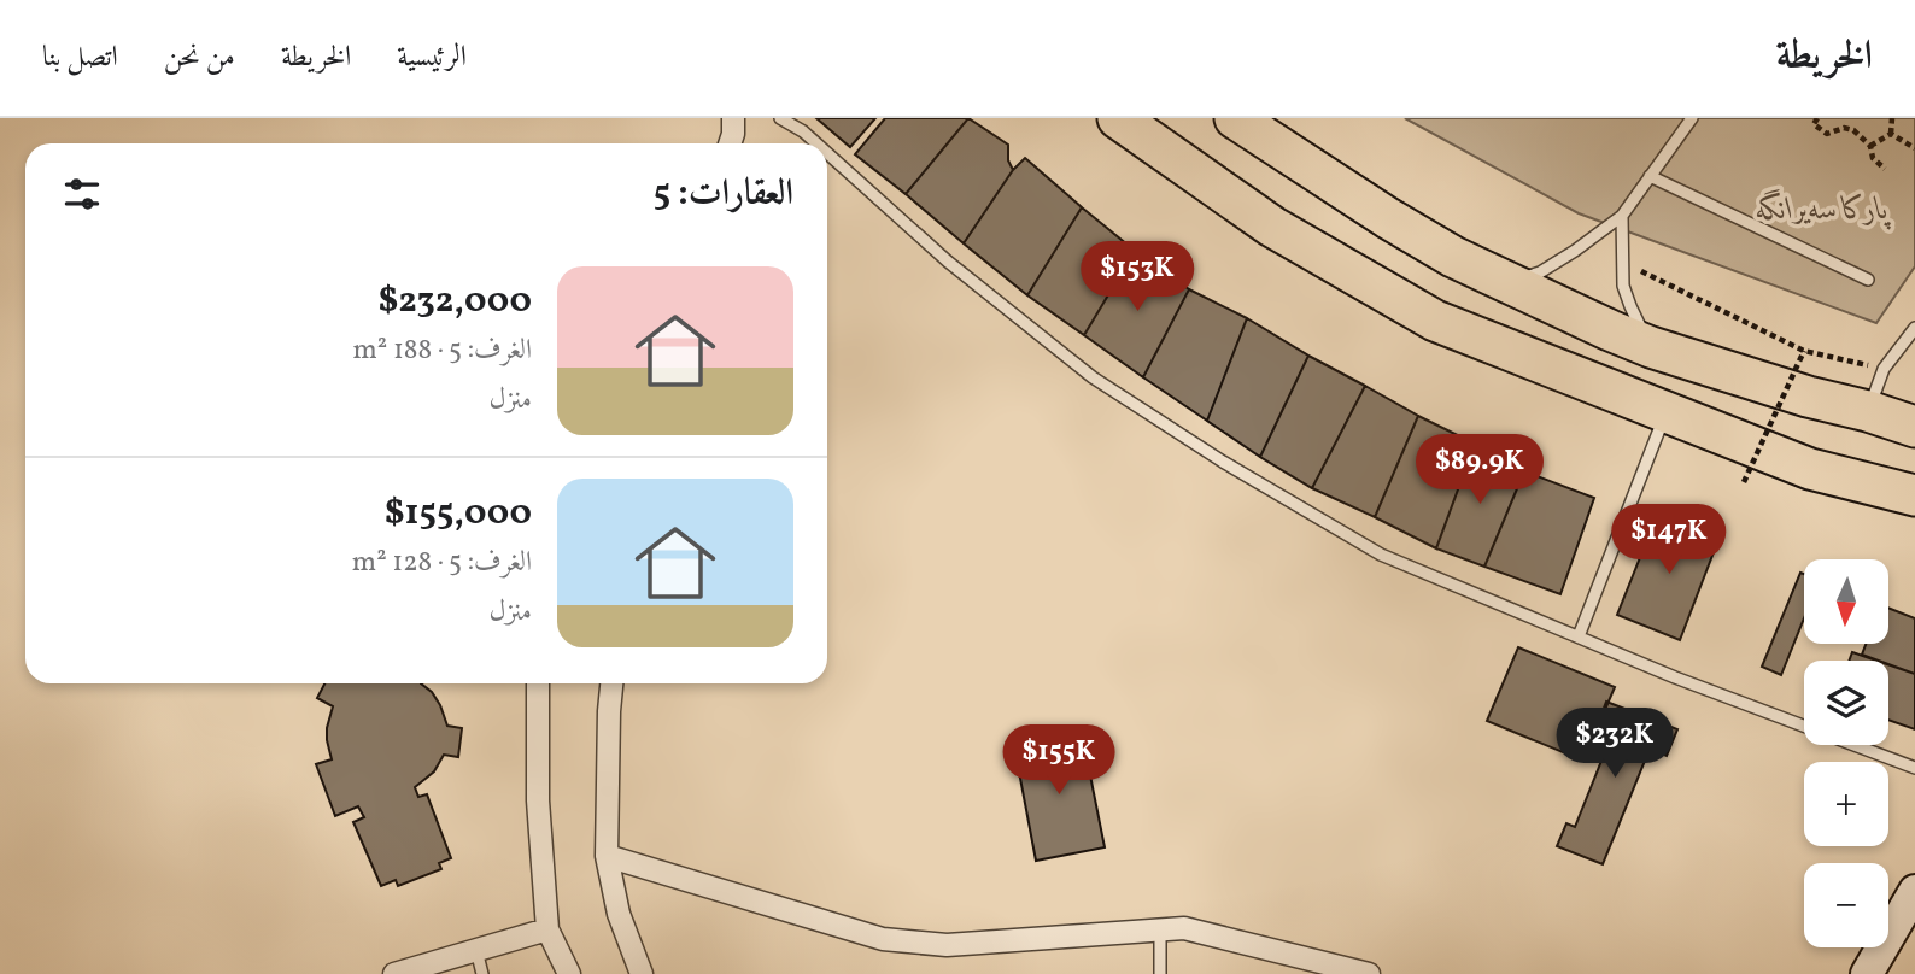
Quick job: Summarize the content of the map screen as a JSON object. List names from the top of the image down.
{
  "parks": ["پارکا سەیرانگه"],
  "north": "bottom",
  "page": {
    "header": "الخريطة",
    "nav": [
      "الرئيسية",
      "الخريطة",
      "من نحن",
      "اتصل بنا"
    ],
    "heading": "العقارات: 5",
    "price": [
      "$153K",
      "$89.9K",
      "$147K",
      "$232K",
      "$155K"
    ],
    "list": [
      {
        "name": "$232,000",
        "note": "الغرف: 5 · 188 m² · منزل"
      },
      {
        "name": "$155,000",
        "note": "الغرف: 5 · 128 m² · منزل"
      }
    ],
    "map_buttons": ["+", "−"]
  }
}
